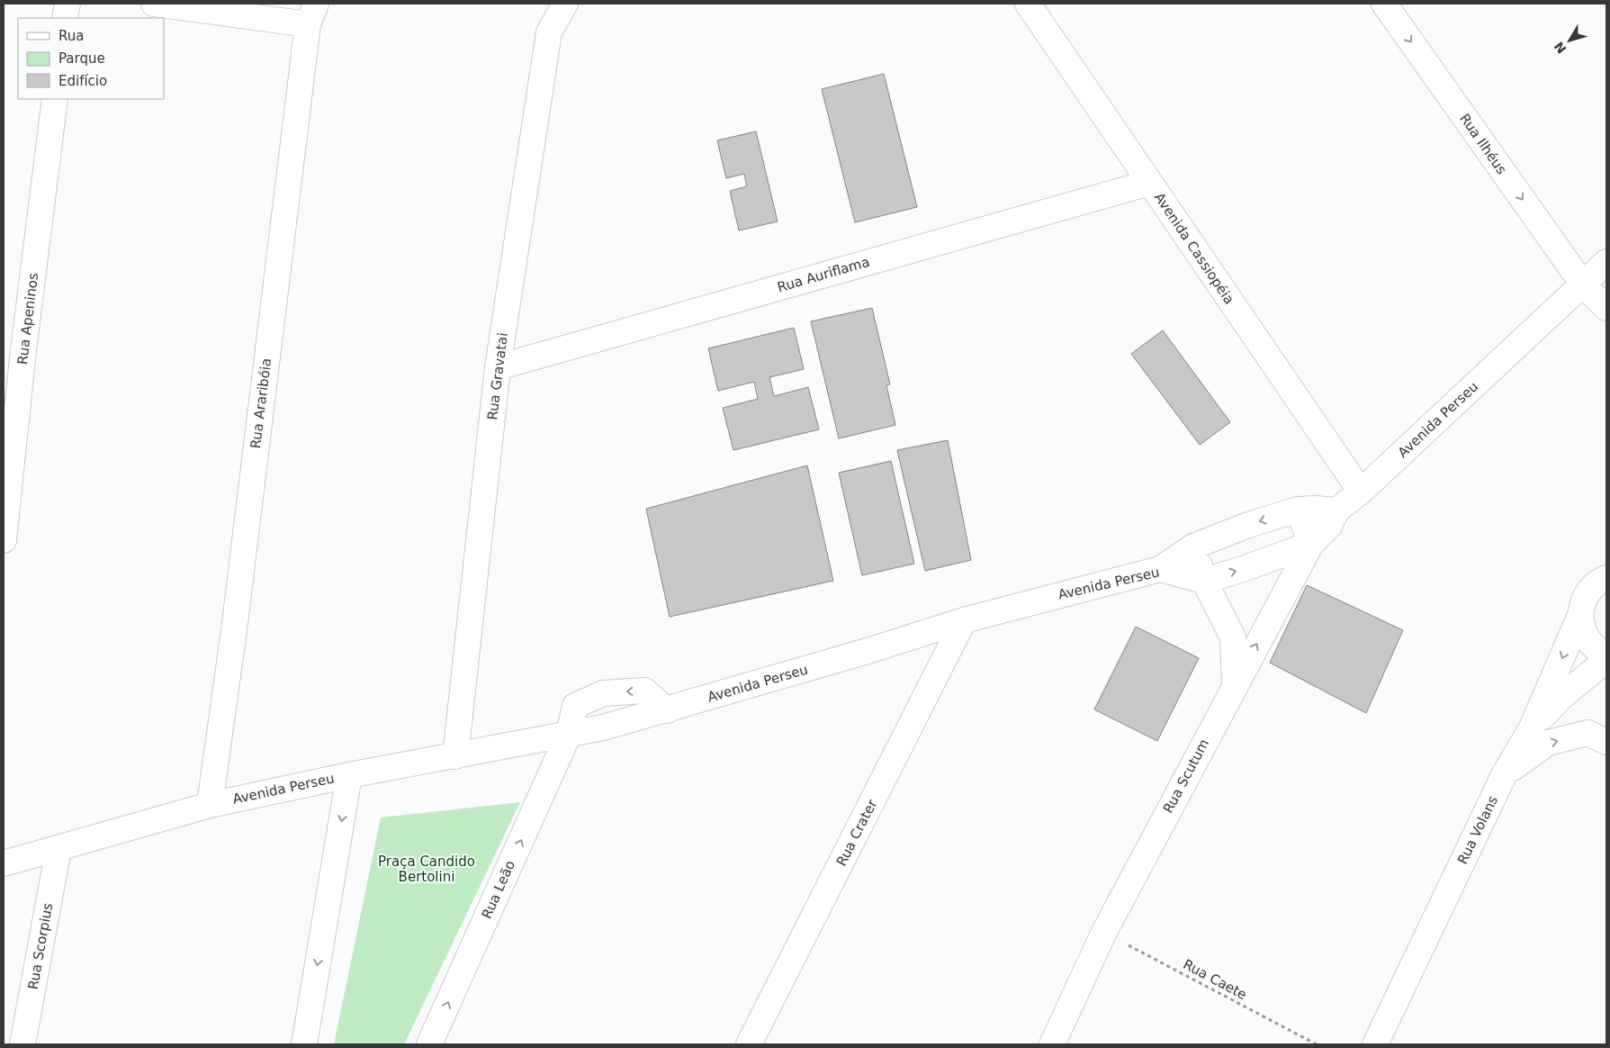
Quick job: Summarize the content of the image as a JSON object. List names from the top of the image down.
{
  "streets": {
    "street": [
      "Rua Ilhéus",
      "Avenida Cassiopéia",
      "Rua Auriflama",
      "Rua Apeninos",
      "Rua Gravatai",
      "Rua Araribóia",
      "Avenida Perseu",
      "Rua Scutum",
      "Rua Volans",
      "Rua Crater",
      "Rua Leão",
      "Rua Scorpius"
    ],
    "path": ["Rua Caete"]
  },
  "crossings": [
    ["Rua Ilhéus", "Avenida Perseu"],
    ["Avenida Cassiopéia", "Rua Auriflama"],
    ["Avenida Cassiopéia", "Avenida Perseu"],
    ["Rua Auriflama", "Rua Gravatai"],
    ["Rua Gravatai", "Avenida Perseu"],
    ["Rua Araribóia", "Avenida Perseu"],
    ["Avenida Perseu", "Rua Scutum"],
    ["Avenida Perseu", "Rua Crater"],
    ["Avenida Perseu", "Rua Leão"],
    ["Avenida Perseu", "Rua Scorpius"],
    ["Rua Scutum", "Rua Caete"]
  ],
  "one_way": ["Rua Ilhéus"],
  "parks": ["Praça Candido Bertolini"],
  "legend": ["Rua", "Parque", "Edifício"],
  "north": "bottom left"
}
